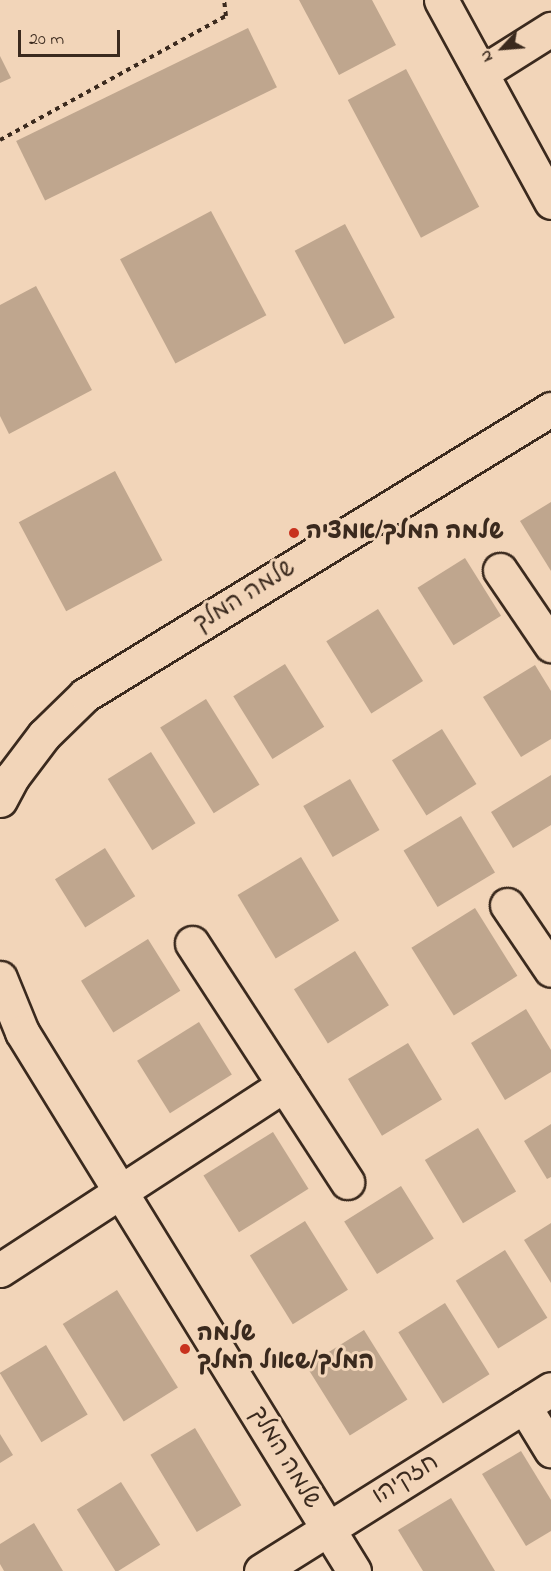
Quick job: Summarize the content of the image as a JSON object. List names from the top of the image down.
{
  "streets": {
    "street": ["שלמה המלך", "חזקיהו"]
  },
  "crossings": [
    ["שלמה המלך", "חזקיהו"]
  ],
  "places": ["שלמה המלך/אמציה", "שלמה המלך/שאול המלך"],
  "scale_bar": "20 m",
  "north": "bottom left"
}
